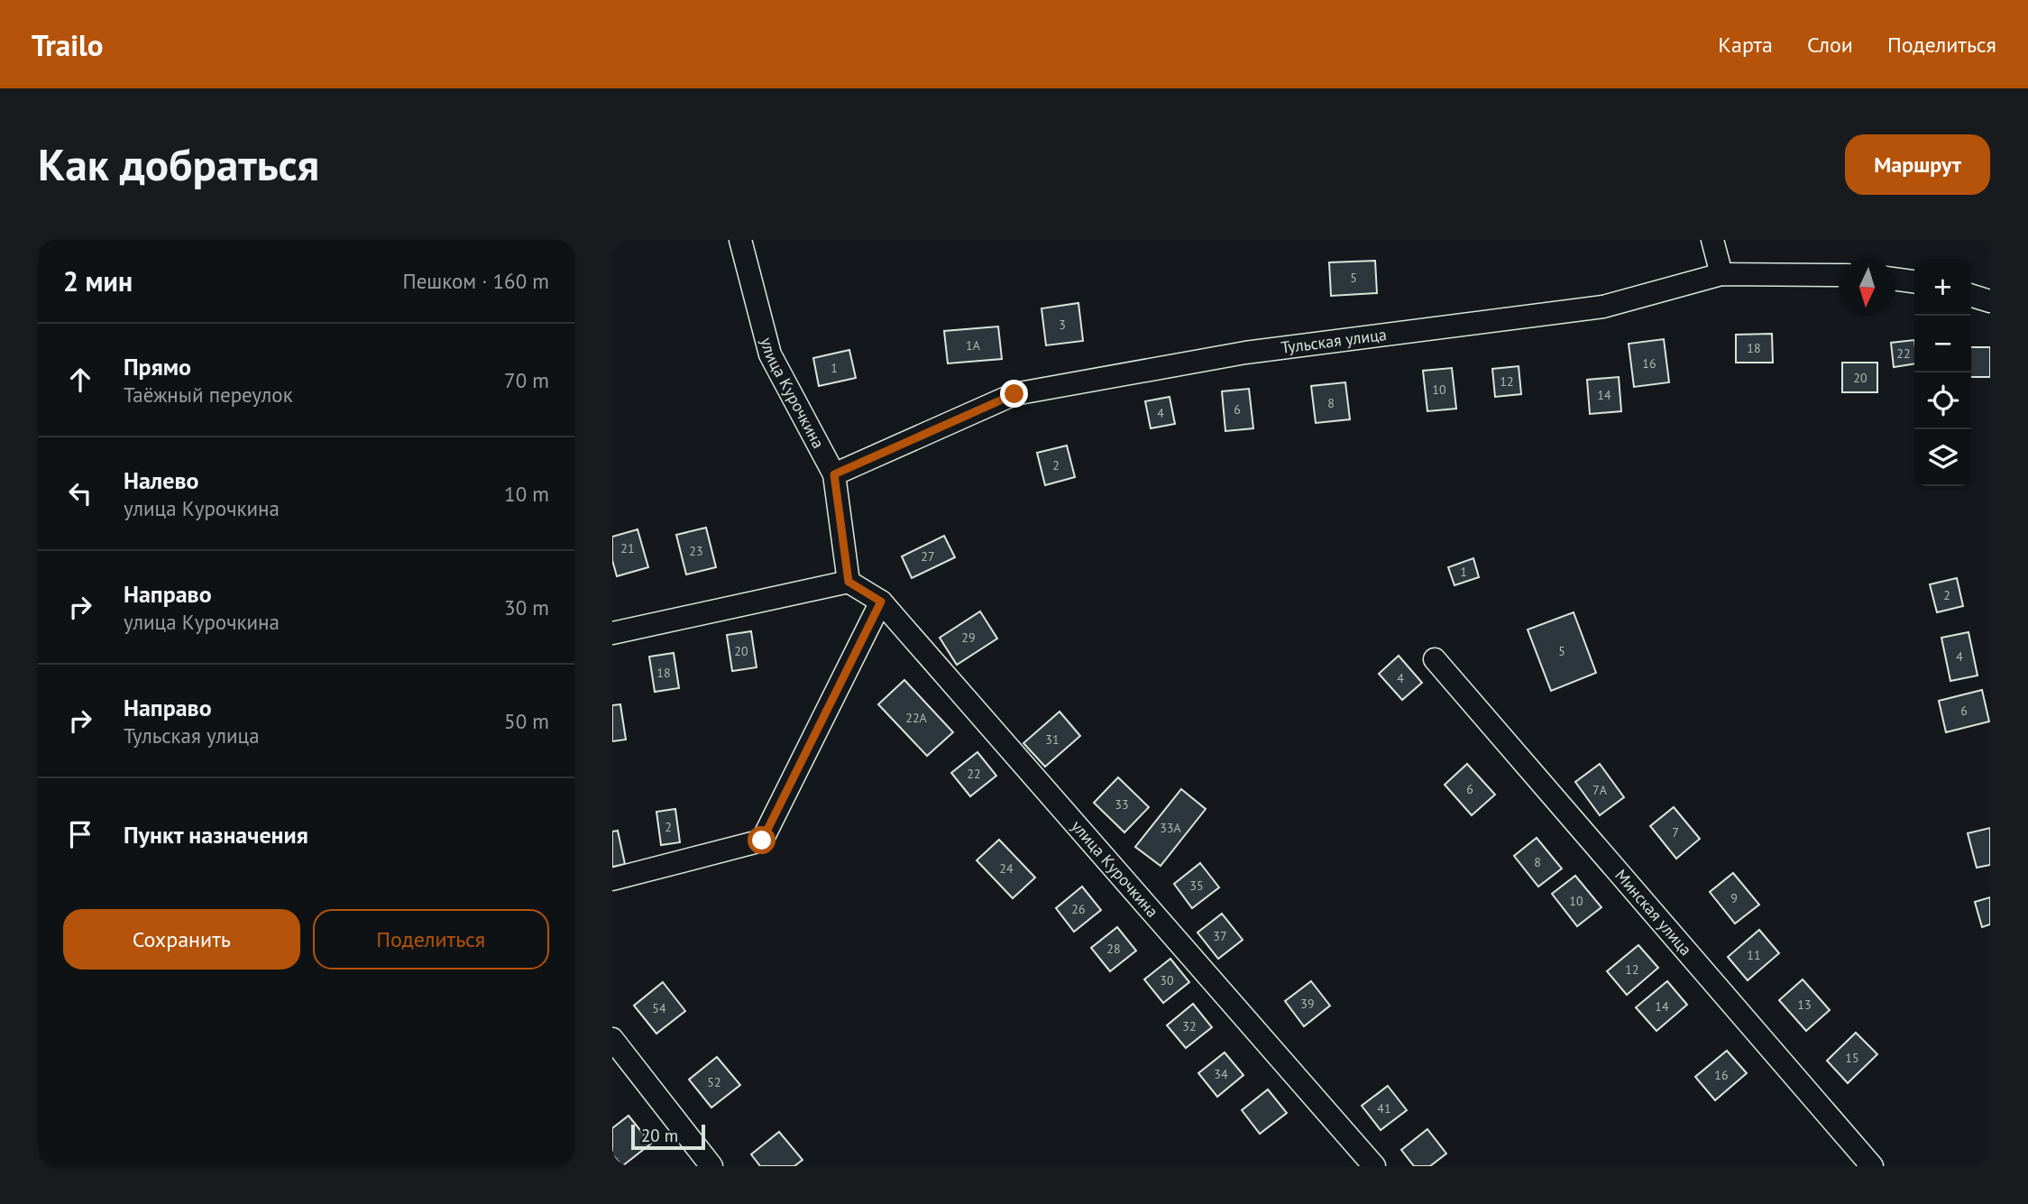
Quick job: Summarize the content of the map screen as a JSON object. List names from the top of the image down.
{
  "streets": {
    "street": ["Тульская улица", "улица Курочкина", "Минская улица"]
  },
  "crossings": [
    ["Тульская улица", "улица Курочкина"]
  ],
  "house_numbers": [
    "5",
    "3",
    "1А",
    "18",
    "22",
    "16",
    "1",
    "20",
    "12",
    "10",
    "14",
    "8",
    "6",
    "4",
    "2",
    "21",
    "23",
    "27",
    "1",
    "2",
    "29",
    "20",
    "5",
    "4",
    "18",
    "4",
    "6",
    "22А",
    "31",
    "22",
    "6",
    "7А",
    "33",
    "2",
    "33А",
    "7",
    "8",
    "24",
    "35",
    "9",
    "10",
    "26",
    "37",
    "28",
    "11",
    "12",
    "30",
    "39",
    "13",
    "14",
    "54",
    "32",
    "15",
    "34",
    "16",
    "52",
    "41"
  ],
  "scale_bar": "20 m",
  "north": "bottom",
  "page": {
    "header": "Trailo",
    "nav": ["Карта", "Слои", "Поделиться"],
    "buttons": [
      "Маршрут",
      ["Сохранить", "Поделиться"]
    ],
    "title": "Как добраться",
    "heading": ["2 мин", "Пешком · 160 m"],
    "map_buttons": ["+", "−"],
    "list": [
      ["Прямо", "Таёжный переулок", "70 m"],
      ["Налево", "улица Курочкина", "10 m"],
      ["Направо", "улица Курочкина", "30 m"],
      ["Направо", "Тульская улица", "50 m"],
      "Пункт назначения"
    ],
    "scale": "20 m"
  }
}
